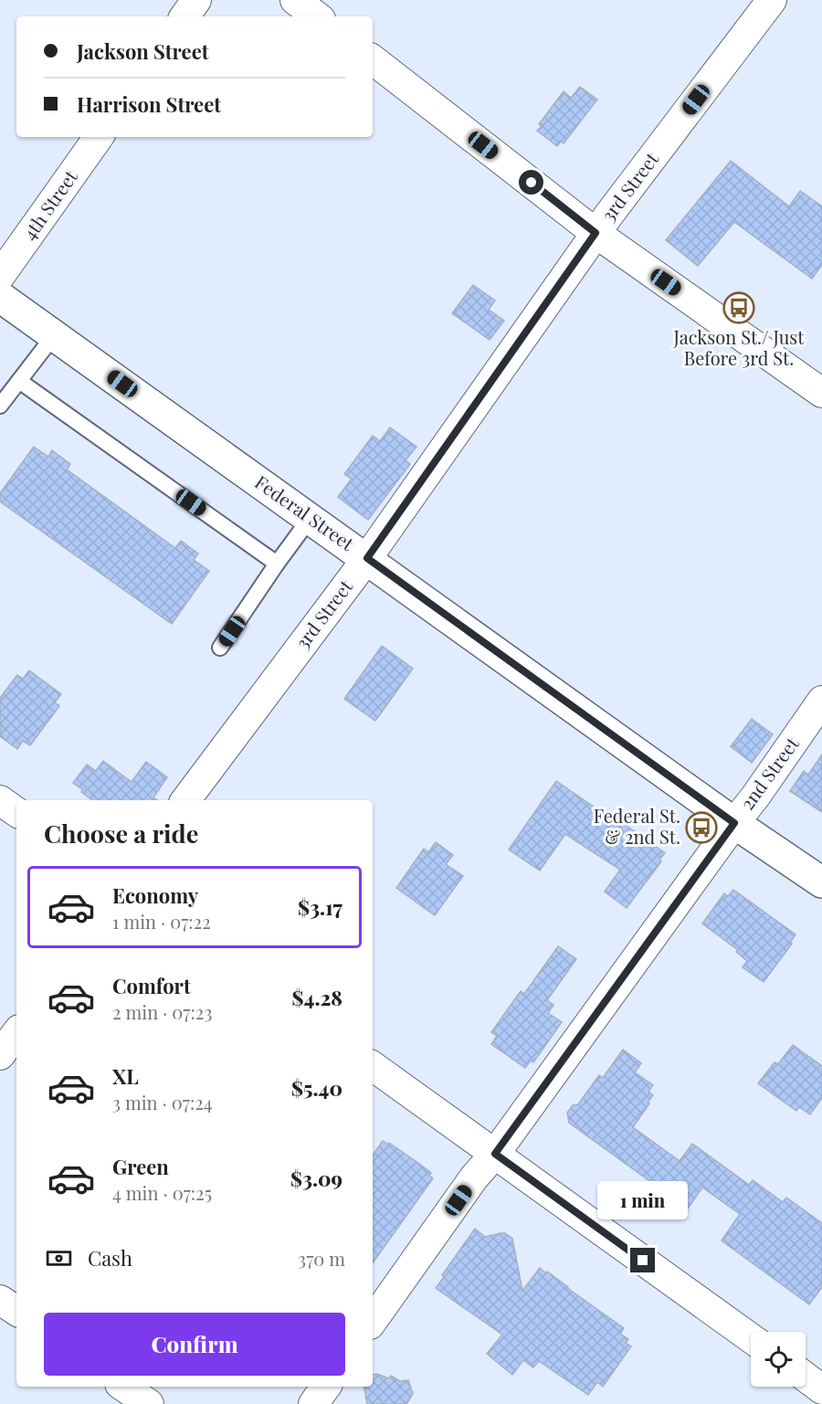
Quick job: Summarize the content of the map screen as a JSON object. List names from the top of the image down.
{
  "streets": {
    "street": [
      "3rd Street",
      "4th Street",
      "Federal Street",
      "2nd Street"
    ]
  },
  "crossings": [
    ["3rd Street", "Federal Street"],
    ["Federal Street", "2nd Street"]
  ],
  "places": {
    "bus stop": ["Jackson St./ Just Before 3rd St.", "Federal St. & 2nd St."]
  },
  "page": {
    "banner": ["Jackson Street", "Harrison Street"],
    "heading": "Choose a ride",
    "list": [
      {
        "name": "Economy",
        "note": "1 min · 07:22",
        "value": "$3.17"
      },
      {
        "name": "Comfort",
        "note": "2 min · 07:23",
        "value": "$4.28"
      },
      {
        "name": "XL",
        "note": "3 min · 07:24",
        "value": "$5.40"
      },
      {
        "name": "Green",
        "note": "4 min · 07:25",
        "value": "$3.09"
      }
    ],
    "bubble": "1 min",
    "pay": ["Cash", "370 m"],
    "buttons": "Confirm"
  }
}
